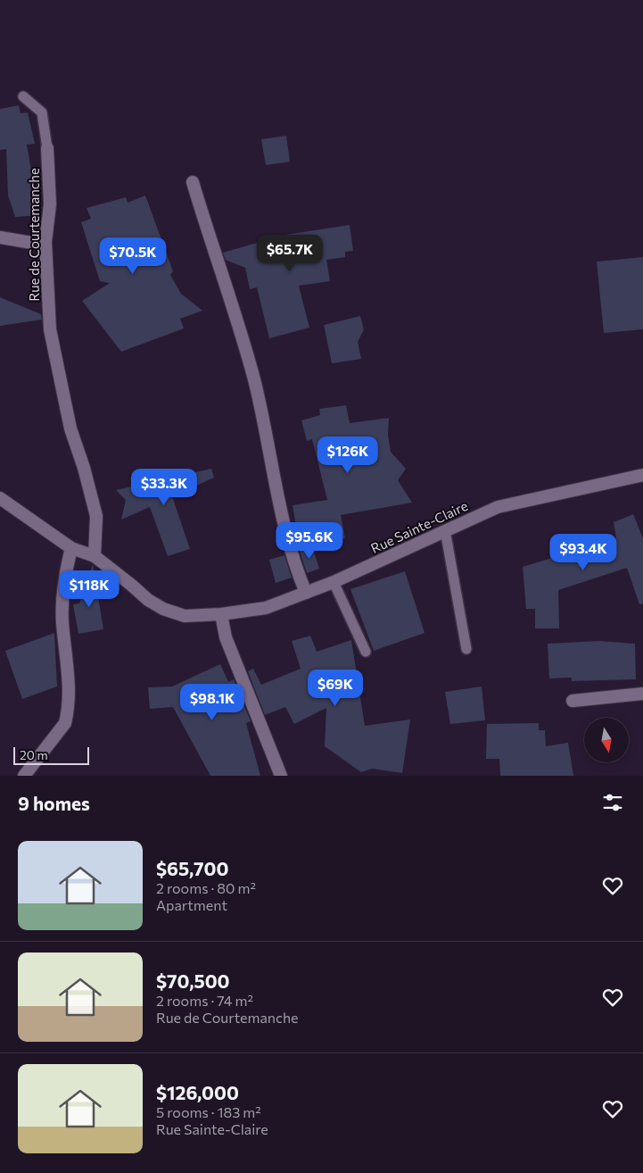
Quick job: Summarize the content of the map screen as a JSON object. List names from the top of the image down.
{
  "streets": {
    "street": ["Rue de Courtemanche", "Rue Sainte-Claire"]
  },
  "crossings": [
    ["Rue de Courtemanche", "Rue Sainte-Claire"]
  ],
  "scale_bar": "20 m",
  "north": "bottom",
  "page": {
    "price": [
      "$65.7K",
      "$70.5K",
      "$126K",
      "$33.3K",
      "$95.6K",
      "$93.4K",
      "$118K",
      "$69K",
      "$98.1K"
    ],
    "scale": "20 m",
    "heading": "9 homes",
    "list": [
      {
        "name": "$65,700",
        "note": "2 rooms · 80 m² · Apartment"
      },
      {
        "name": "$70,500",
        "note": "2 rooms · 74 m² · Rue de Courtemanche"
      },
      {
        "name": "$126,000",
        "note": "5 rooms · 183 m² · Rue Sainte-Claire"
      }
    ]
  }
}
